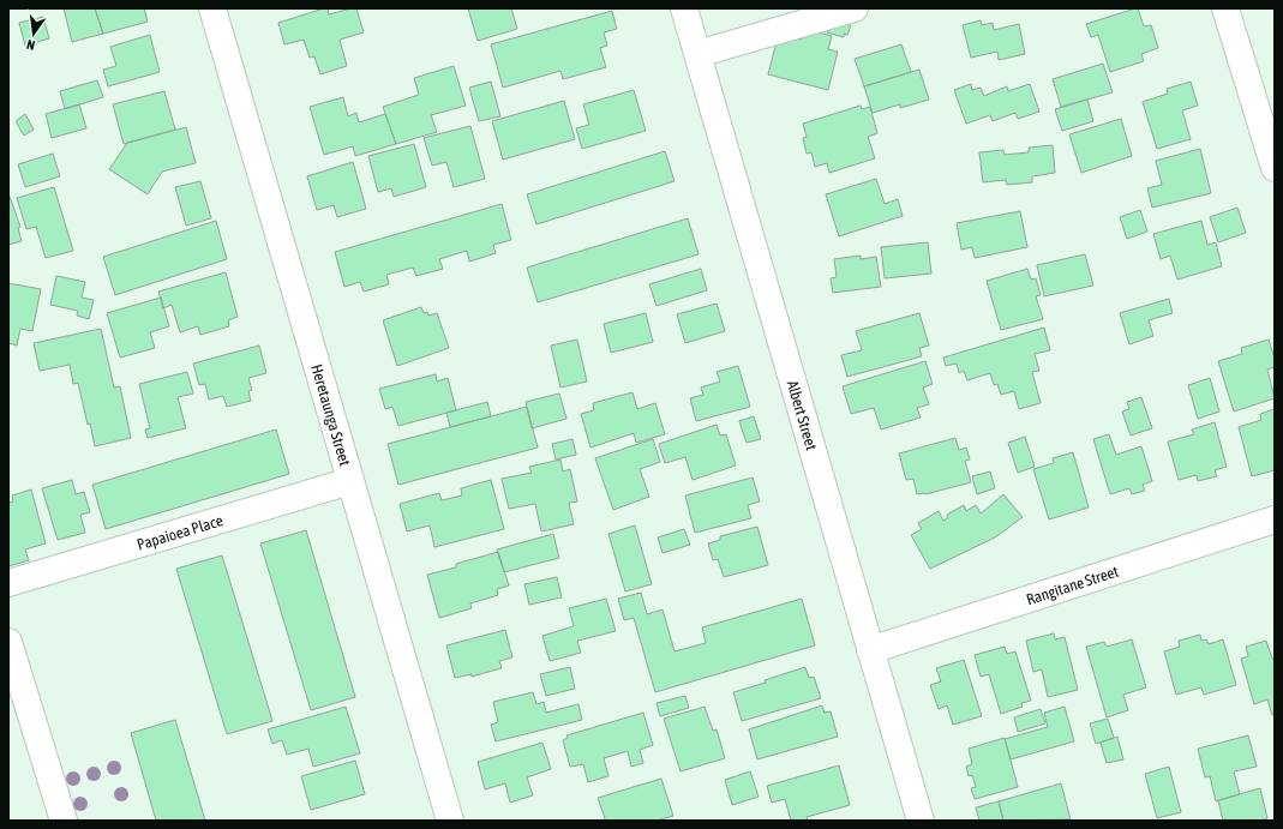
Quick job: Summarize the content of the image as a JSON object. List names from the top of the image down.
{
  "streets": {
    "street": [
      "Heretaunga Street",
      "Albert Street",
      "Papaioea Place",
      "Rangitane Street"
    ]
  },
  "crossings": [
    ["Heretaunga Street", "Papaioea Place"],
    ["Albert Street", "Rangitane Street"]
  ],
  "north": "bottom"
}
